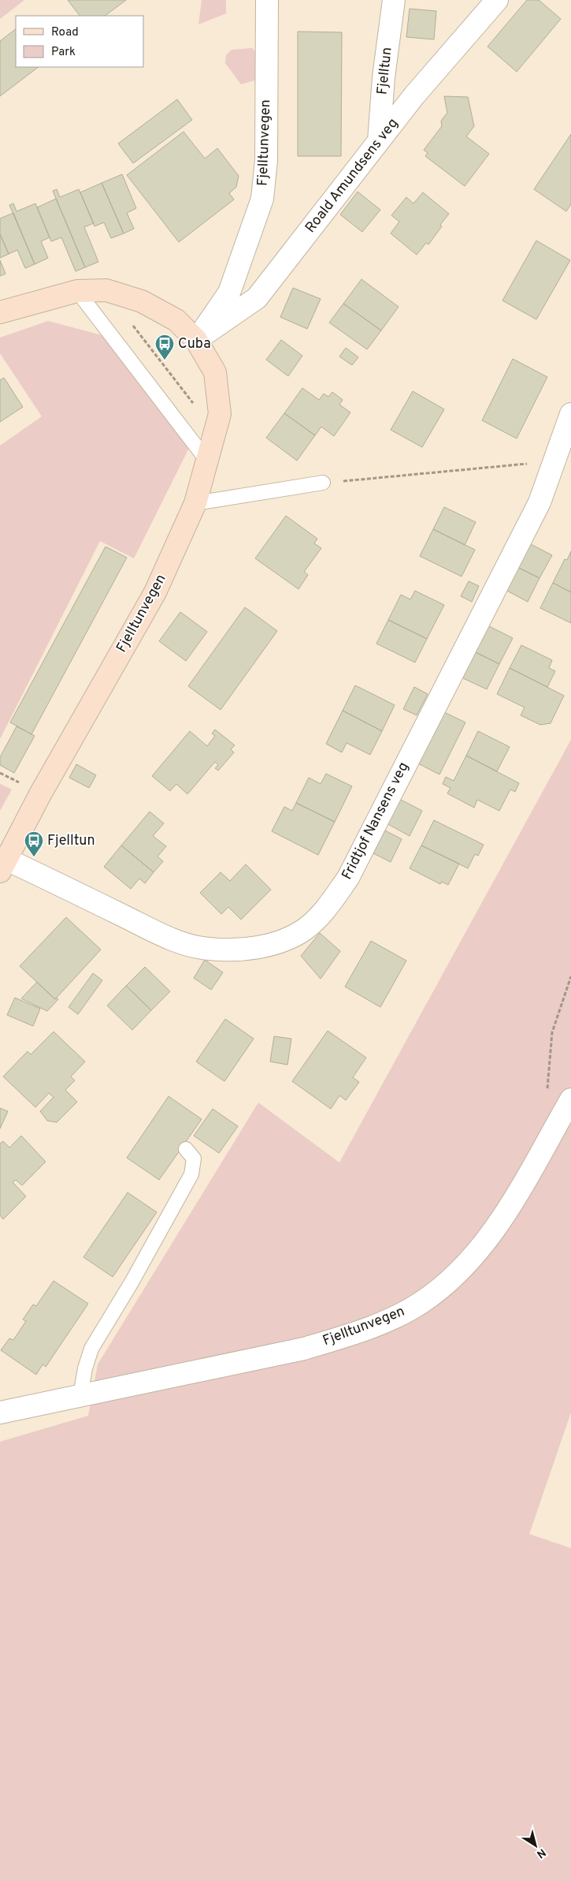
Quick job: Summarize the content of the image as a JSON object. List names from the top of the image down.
{
  "streets": {
    "street": [
      "Fjelltun",
      "Fjelltunvegen",
      "Roald Amundsens veg",
      "Fridtjof Nansens veg"
    ]
  },
  "crossings": [
    ["Fjelltun", "Roald Amundsens veg"],
    ["Fjelltunvegen", "Roald Amundsens veg"],
    ["Fjelltunvegen", "Fridtjof Nansens veg"]
  ],
  "places": {
    "bus stop": ["Cuba", "Fjelltun"]
  },
  "legend": ["Road", "Park"],
  "north": "bottom right"
}
